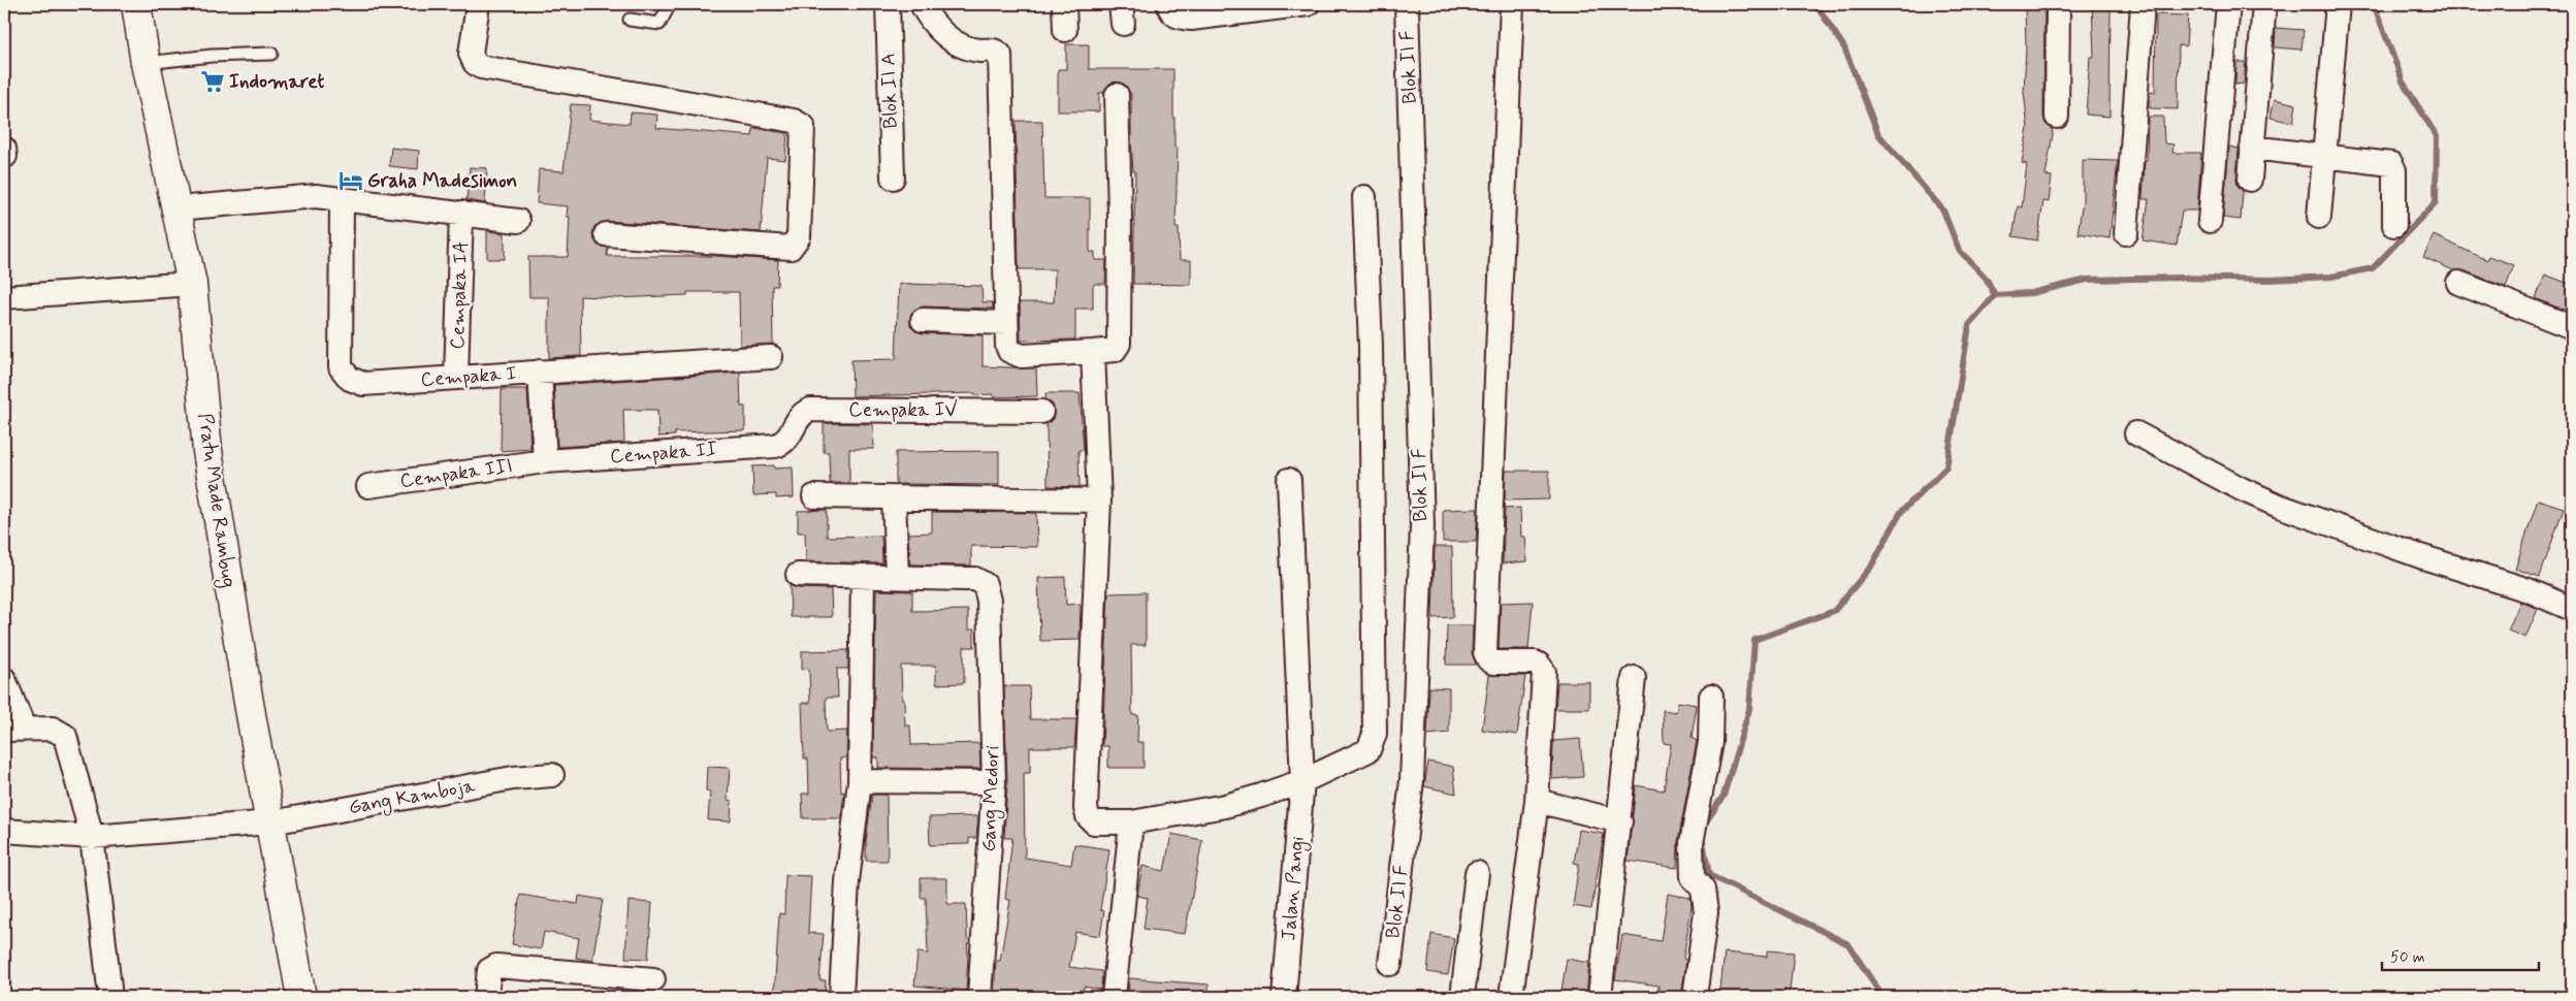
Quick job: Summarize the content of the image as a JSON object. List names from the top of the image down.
{
  "streets": {
    "street": [
      "Blok II F",
      "Blok II A",
      "Cempaka IA",
      "Cempaka I",
      "Cempaka IV",
      "Cempaka II",
      "Cempaka III",
      "Pratu Made Rambug",
      "Gang Kamboja",
      "Gang Medori",
      "Jalan Pangi"
    ]
  },
  "crossings": [
    ["Cempaka IA", "Cempaka I"],
    ["Cempaka IV", "Cempaka II"],
    ["Cempaka II", "Cempaka III"],
    ["Pratu Made Rambug", "Gang Kamboja"]
  ],
  "places": {
    "supermarket": ["Indomaret"],
    "hotel": ["Graha Madesimon"]
  },
  "scale_bar": "50 m"
}
